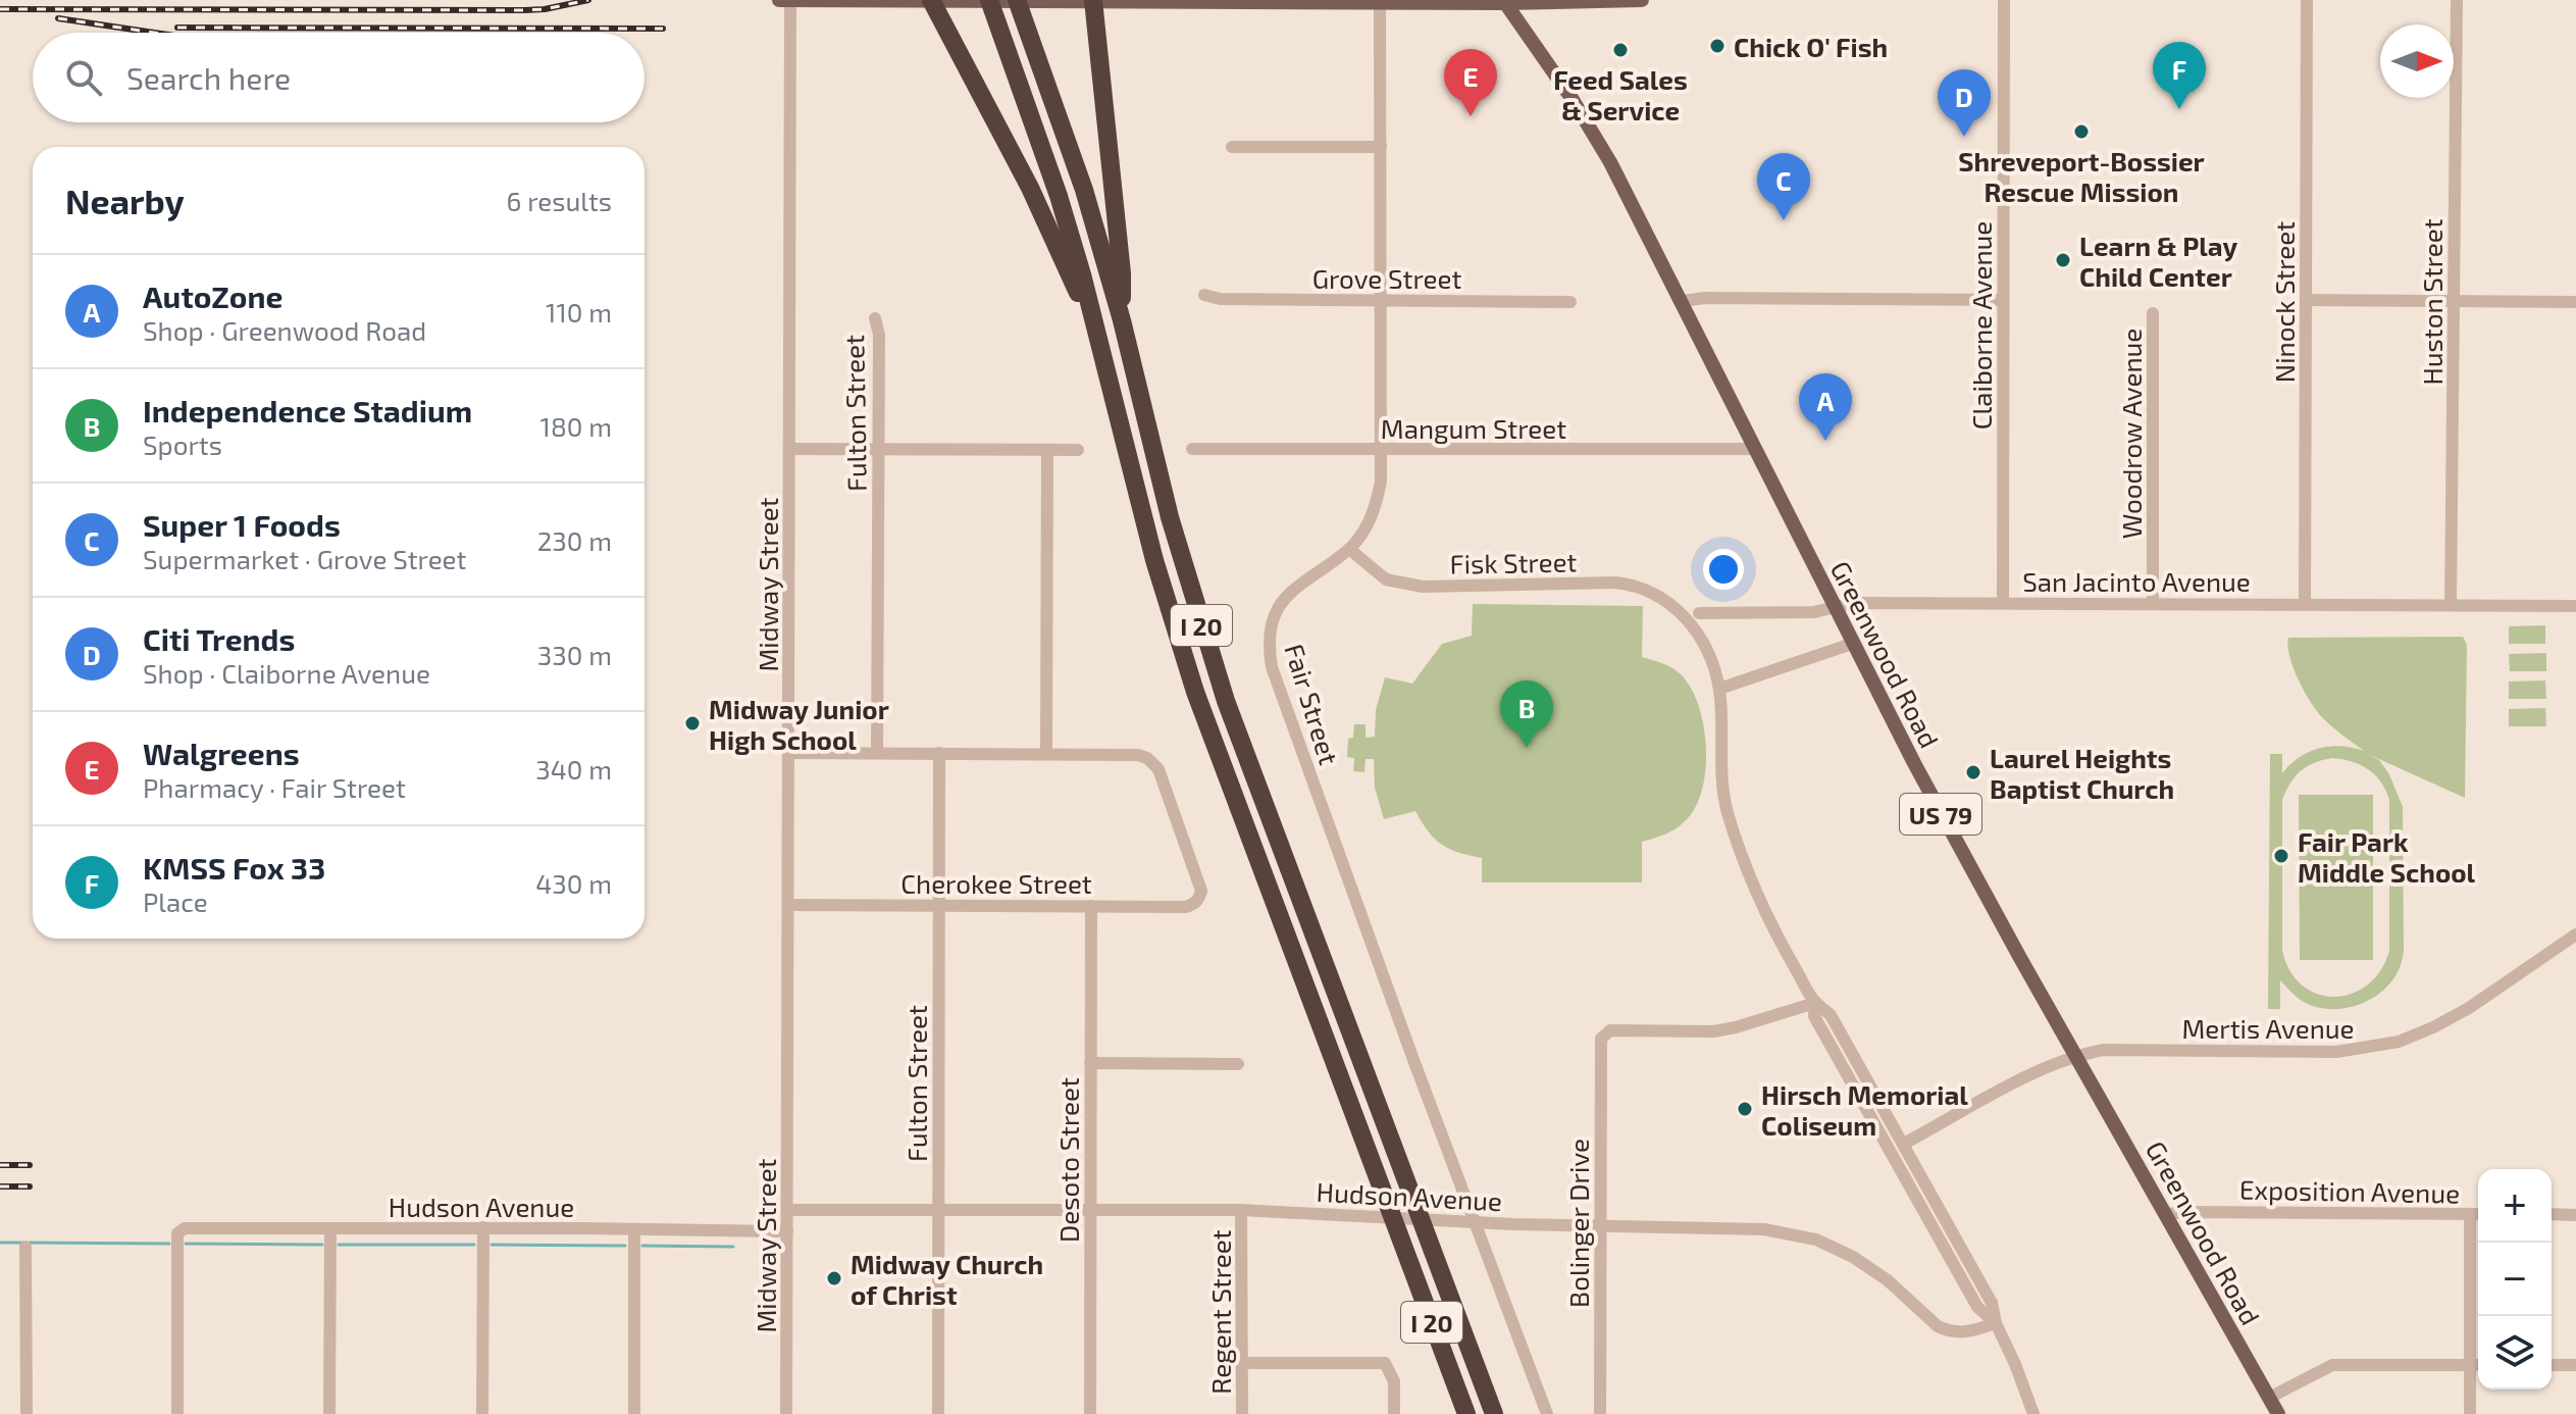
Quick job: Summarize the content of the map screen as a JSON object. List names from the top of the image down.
{
  "streets": {
    "highway": ["I 20"],
    "main road": ["Greenwood Road", "US 79"],
    "street": [
      "Grove Street",
      "Ninock Street",
      "Huston Street",
      "Claiborne Avenue",
      "Fulton Street",
      "Mangum Street",
      "Woodrow Avenue",
      "Fisk Street",
      "San Jacinto Avenue",
      "Midway Street",
      "Fair Street",
      "Cherokee Street",
      "Mertis Avenue",
      "Desoto Street",
      "Exposition Avenue",
      "Hudson Avenue",
      "Bolinger Drive",
      "Regent Street"
    ]
  },
  "crossings": [
    ["Grove Street", "Fair Street"],
    ["Ninock Street", "San Jacinto Avenue"],
    ["Huston Street", "San Jacinto Avenue"],
    ["Claiborne Avenue", "San Jacinto Avenue"],
    ["Fulton Street", "Cherokee Street"],
    ["Fulton Street", "Hudson Avenue"],
    ["Mangum Street", "Greenwood Road"],
    ["Mangum Street", "Fair Street"],
    ["Woodrow Avenue", "San Jacinto Avenue"],
    ["Fisk Street", "Fair Street"],
    ["San Jacinto Avenue", "Greenwood Road"],
    ["Midway Street", "Cherokee Street"],
    ["Midway Street", "Hudson Avenue"],
    ["Greenwood Road", "Mertis Avenue"],
    ["Greenwood Road", "Exposition Avenue"],
    ["Cherokee Street", "Desoto Street"],
    ["Desoto Street", "Hudson Avenue"],
    ["Hudson Avenue", "Bolinger Drive"],
    ["Hudson Avenue", "Regent Street"]
  ],
  "places": [
    "Chick O' Fish",
    "Feed Sales & Service",
    "Shreveport-Bossier Rescue Mission",
    "Learn & Play Child Center",
    "Midway Junior High School",
    "Laurel Heights Baptist Church",
    "Fair Park Middle School",
    "Hirsch Memorial Coliseum",
    "Midway Church of Christ"
  ],
  "north": "right",
  "page": {
    "search": "Search here",
    "pins": [
      "F",
      "E",
      "D",
      "C",
      "A",
      "B"
    ],
    "heading": ["Nearby", "6 results"],
    "list": [
      {
        "mark": "A",
        "name": "AutoZone",
        "note": "Shop · Greenwood Road",
        "value": "110 m"
      },
      {
        "mark": "B",
        "name": "Independence Stadium",
        "note": "Sports",
        "value": "180 m"
      },
      {
        "mark": "C",
        "name": "Super 1 Foods",
        "note": "Supermarket · Grove Street",
        "value": "230 m"
      },
      {
        "mark": "D",
        "name": "Citi Trends",
        "note": "Shop · Claiborne Avenue",
        "value": "330 m"
      },
      {
        "mark": "E",
        "name": "Walgreens",
        "note": "Pharmacy · Fair Street",
        "value": "340 m"
      },
      {
        "mark": "F",
        "name": "KMSS Fox 33",
        "note": "Place",
        "value": "430 m"
      }
    ],
    "map_buttons": ["+", "−"]
  }
}
